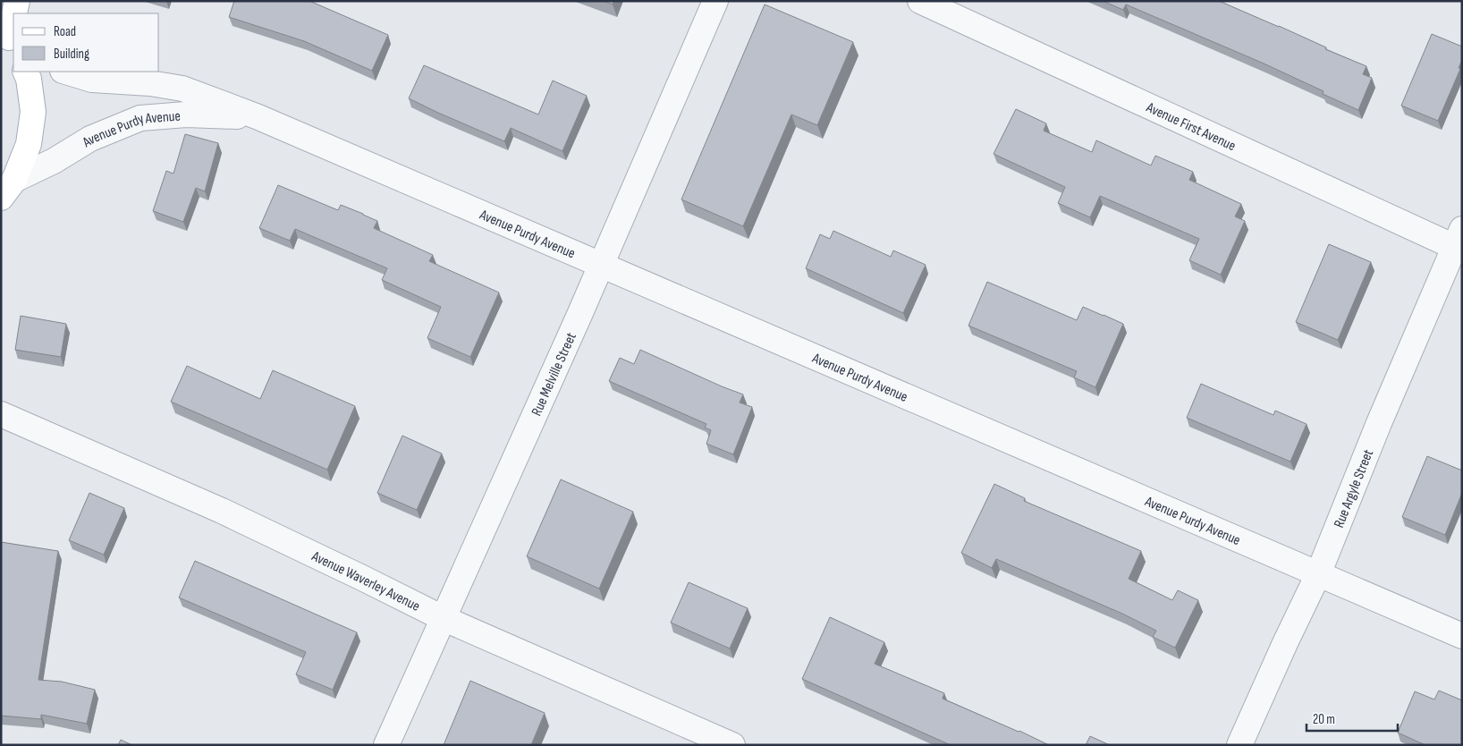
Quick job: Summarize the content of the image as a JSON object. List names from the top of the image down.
{
  "streets": {
    "street": [
      "Avenue First Avenue",
      "Avenue Purdy Avenue",
      "Rue Melville Street",
      "Rue Argyle Street",
      "Avenue Waverley Avenue"
    ]
  },
  "crossings": [
    ["Avenue First Avenue", "Rue Argyle Street"],
    ["Avenue Purdy Avenue", "Rue Melville Street"],
    ["Avenue Purdy Avenue", "Rue Argyle Street"],
    ["Rue Melville Street", "Avenue Waverley Avenue"]
  ],
  "legend": ["Road", "Building"],
  "scale_bar": "20 m"
}
